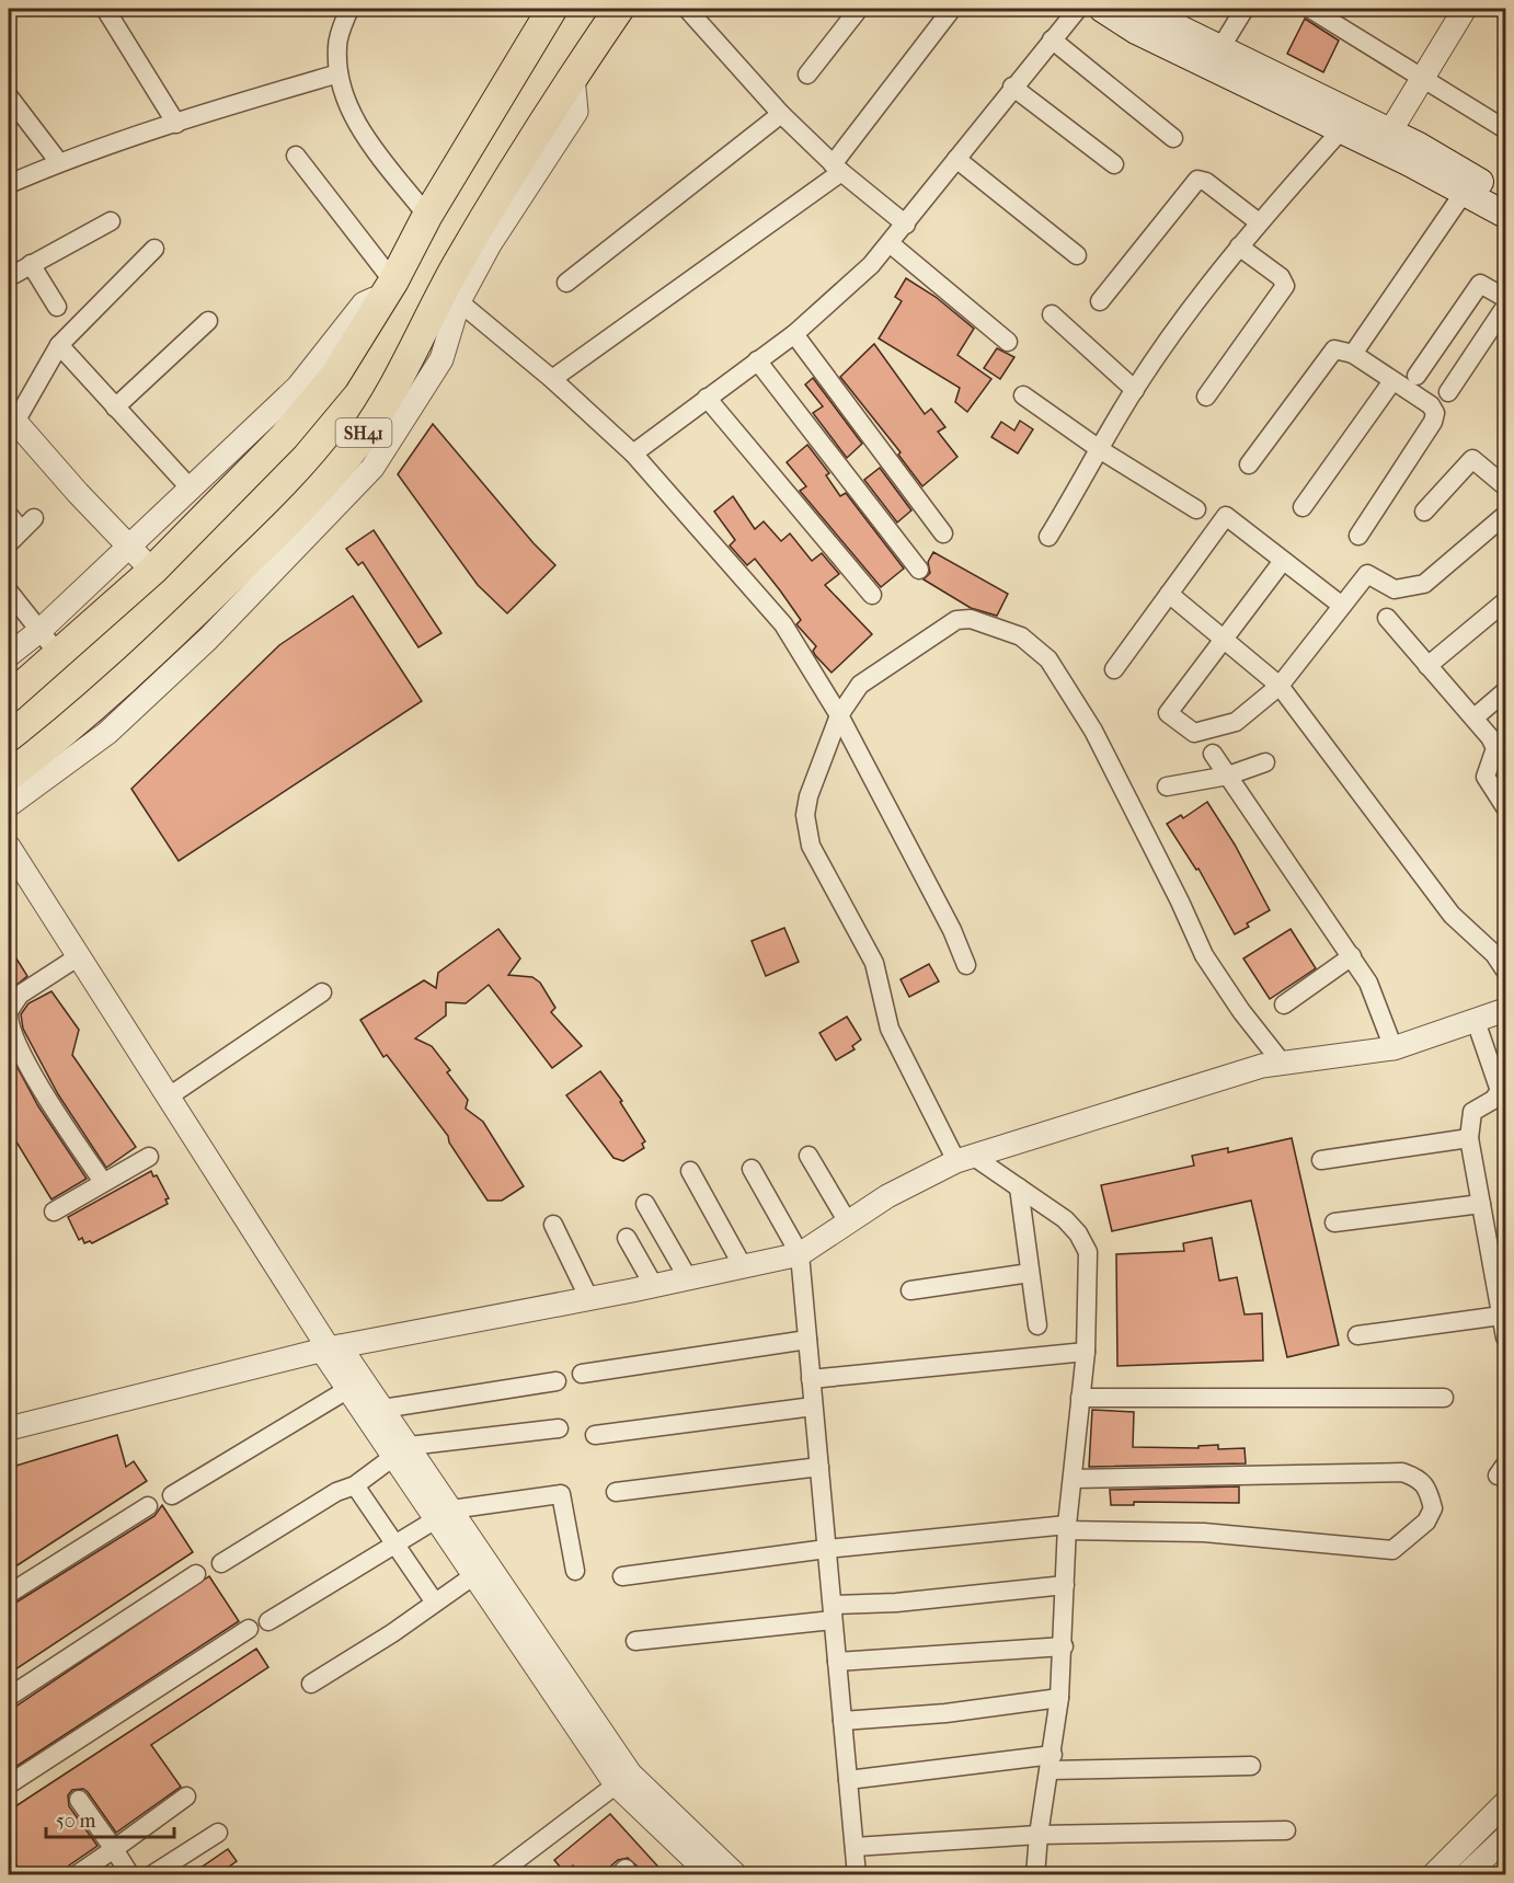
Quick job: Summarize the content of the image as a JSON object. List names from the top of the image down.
{
  "streets": {
    "main road": ["SH41"]
  },
  "scale_bar": "50 m"
}
